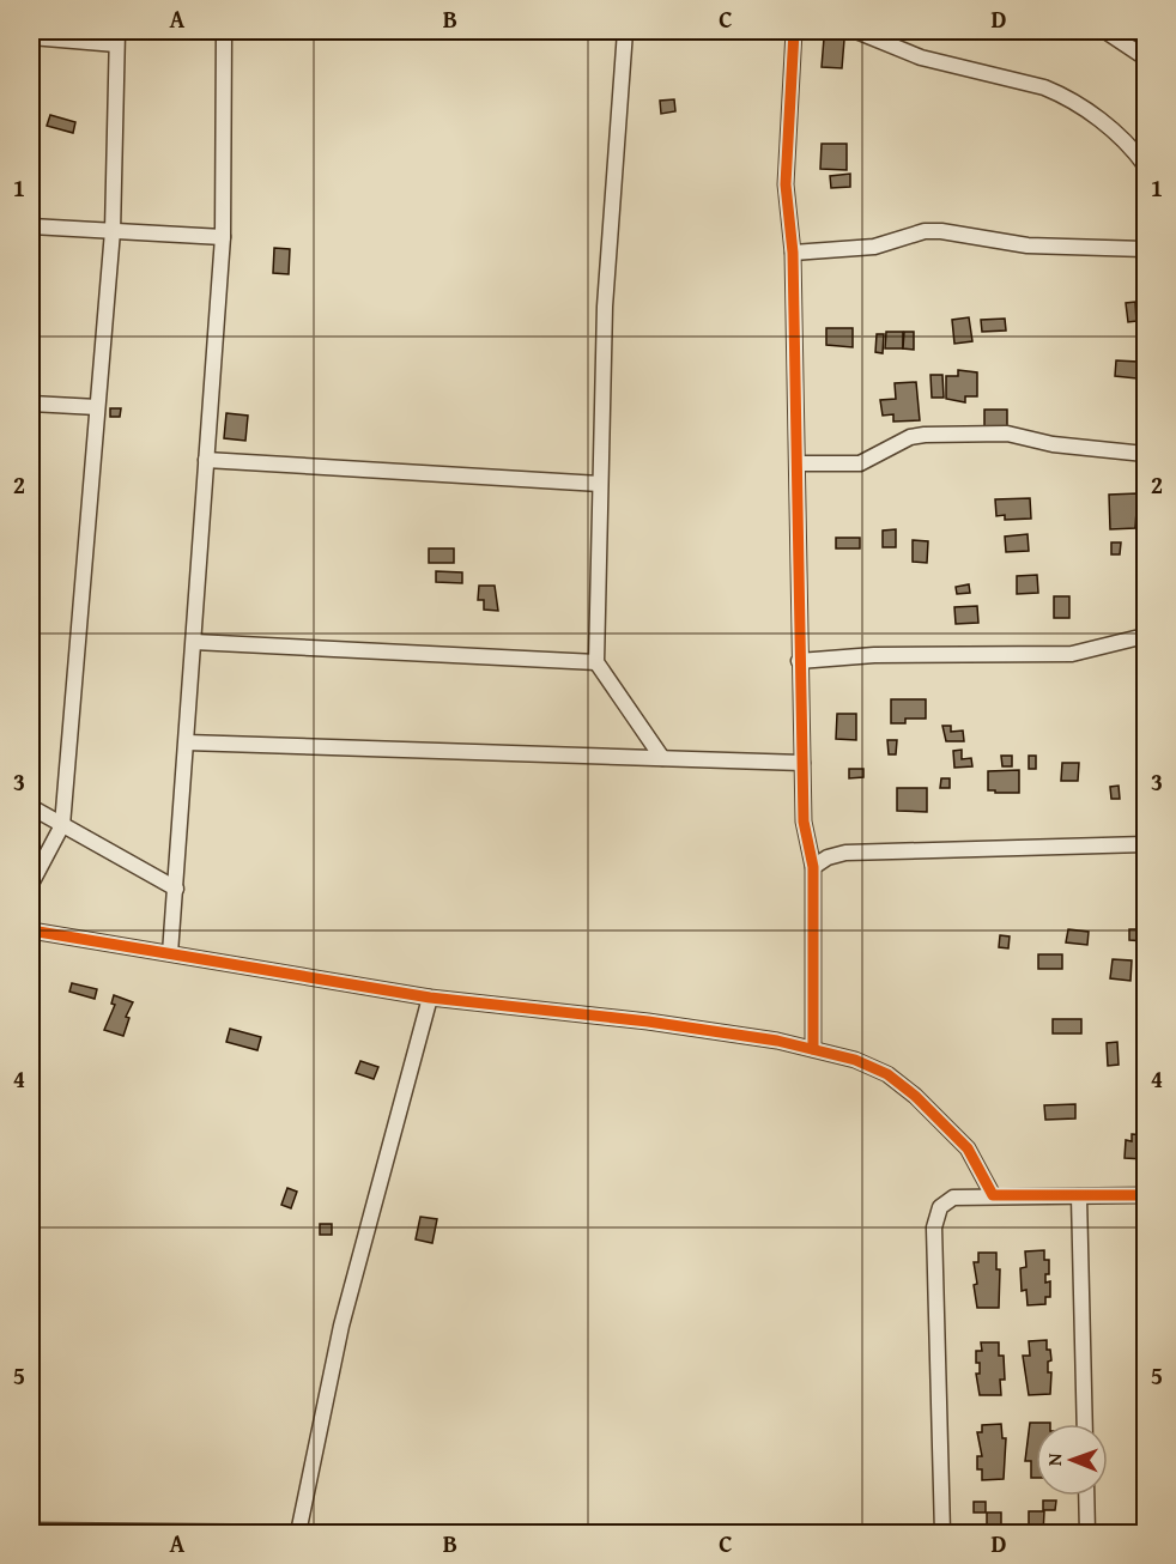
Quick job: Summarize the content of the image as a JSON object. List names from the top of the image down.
{
  "north": "left",
  "grid": {
    "columns": [
      "A",
      "B",
      "C",
      "D"
    ],
    "rows": [
      "1",
      "2",
      "3",
      "4",
      "5"
    ]
  }
}
